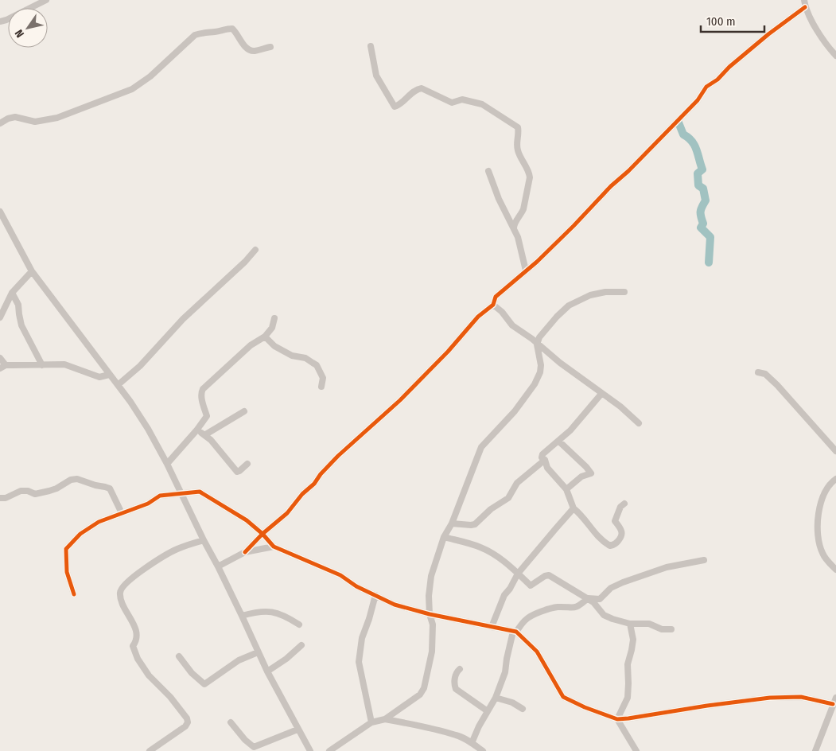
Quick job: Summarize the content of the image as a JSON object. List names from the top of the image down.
{
  "scale_bar": "100 m",
  "north": "bottom left"
}
